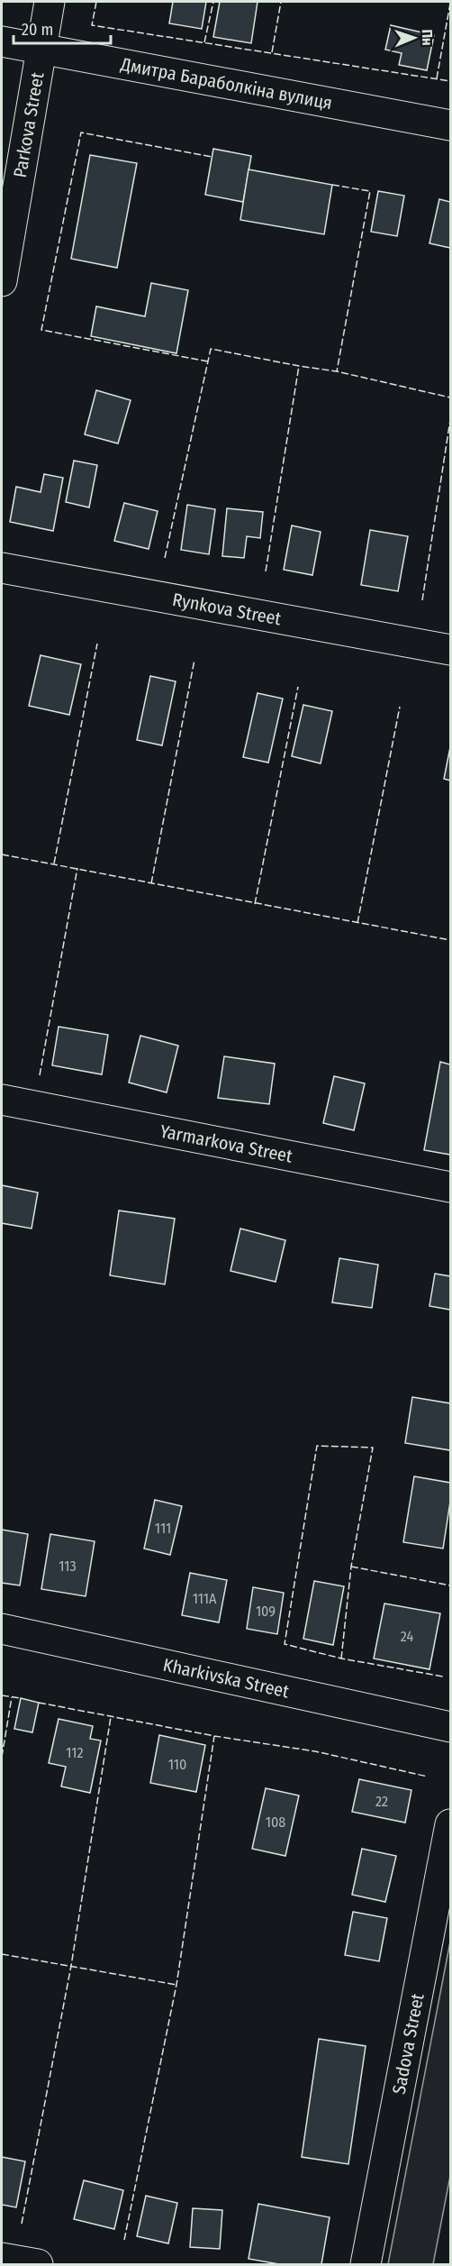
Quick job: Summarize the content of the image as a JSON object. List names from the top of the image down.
{
  "streets": {
    "street": [
      "Дмитра Бараболкіна вулиця",
      "Parkova Street",
      "Rynkova Street",
      "Yarmarkova Street",
      "Kharkivska Street",
      "Sadova Street"
    ]
  },
  "crossings": [
    ["Дмитра Бараболкіна вулиця", "Parkova Street"]
  ],
  "house_numbers": [
    "111",
    "113",
    "111А",
    "109",
    "24",
    "112",
    "110",
    "22",
    "108"
  ],
  "scale_bar": "20 m",
  "north": "right"
}
